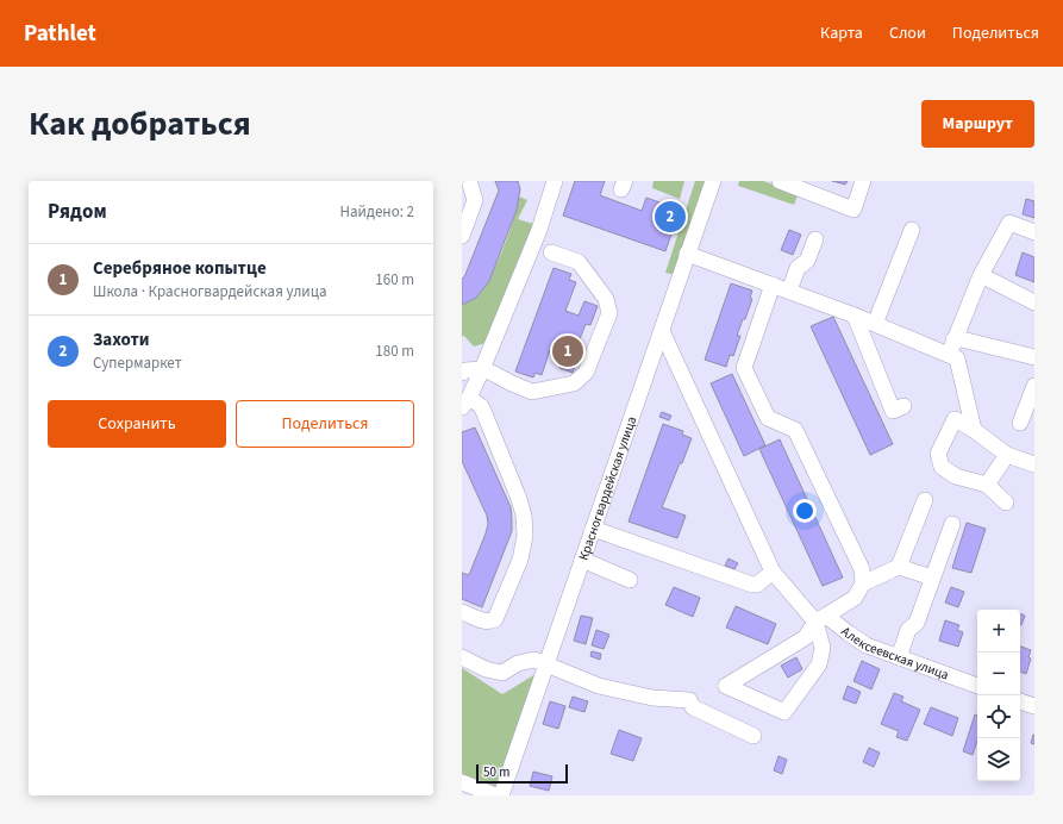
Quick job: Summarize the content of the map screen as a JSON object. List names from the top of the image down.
{
  "streets": {
    "street": ["Красногвардейская улица", "Алексеевская улица"]
  },
  "scale_bar": "50 m",
  "page": {
    "header": "Pathlet",
    "nav": ["Карта", "Слои", "Поделиться"],
    "title": "Как добраться",
    "buttons": [
      "Маршрут",
      ["Сохранить", "Поделиться"]
    ],
    "heading": ["Рядом", "Найдено: 2"],
    "pins": ["2", "1"],
    "list": [
      {
        "mark": "1",
        "name": "Серебряное копытце",
        "note": "Школа · Красногвардейская улица",
        "value": "160 m"
      },
      {
        "mark": "2",
        "name": "Захоти",
        "note": "Супермаркет",
        "value": "180 m"
      }
    ],
    "map_buttons": ["+", "−"],
    "scale": "50 m"
  }
}
